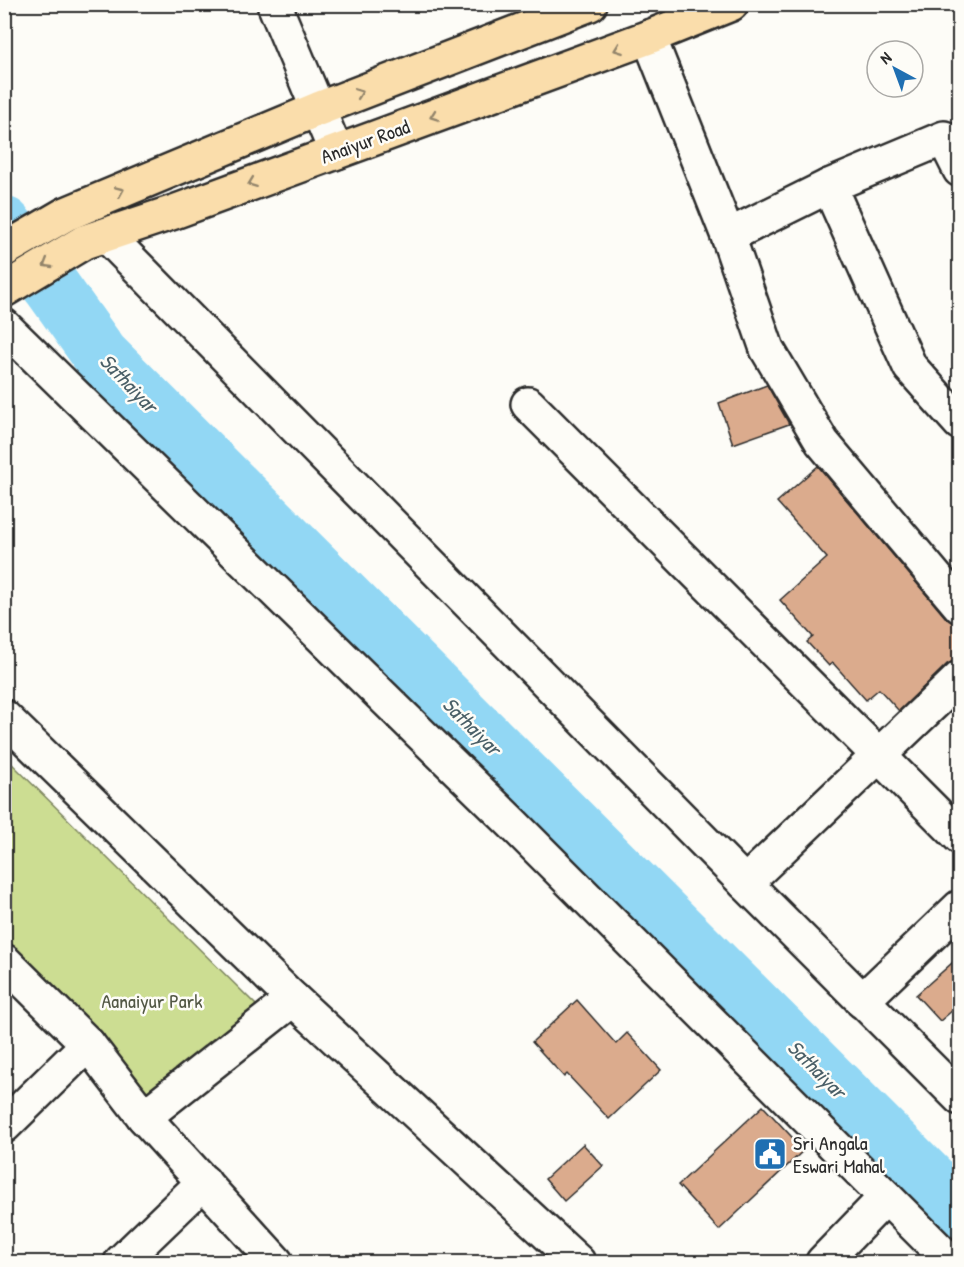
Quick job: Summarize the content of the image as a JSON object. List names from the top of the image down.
{
  "streets": {
    "main road": ["Anaiyur Road"]
  },
  "water": ["Sathaiyar"],
  "parks": ["Aanaiyur Park"],
  "places": {
    "public building": ["Sri Angala Eswari Mahal"]
  },
  "north": "top left"
}
